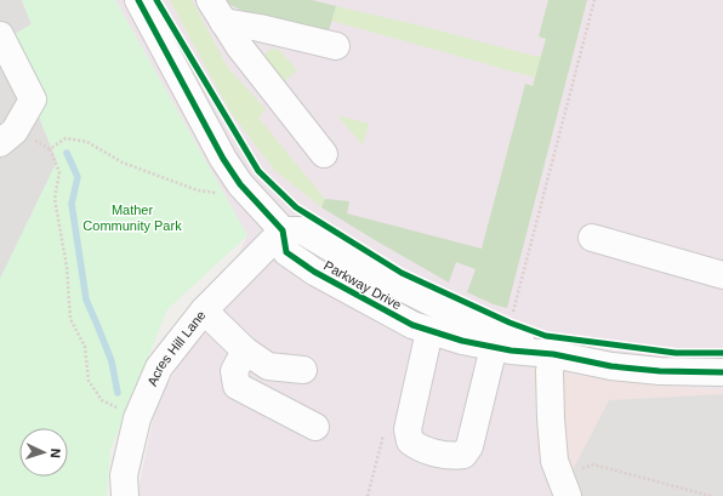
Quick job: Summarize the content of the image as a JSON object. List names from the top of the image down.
{
  "streets": {
    "street": ["Parkway Drive", "Acres Hill Lane"]
  },
  "crossings": [
    ["Parkway Drive", "Acres Hill Lane"]
  ],
  "parks": ["Mather Community Park"],
  "north": "right"
}
